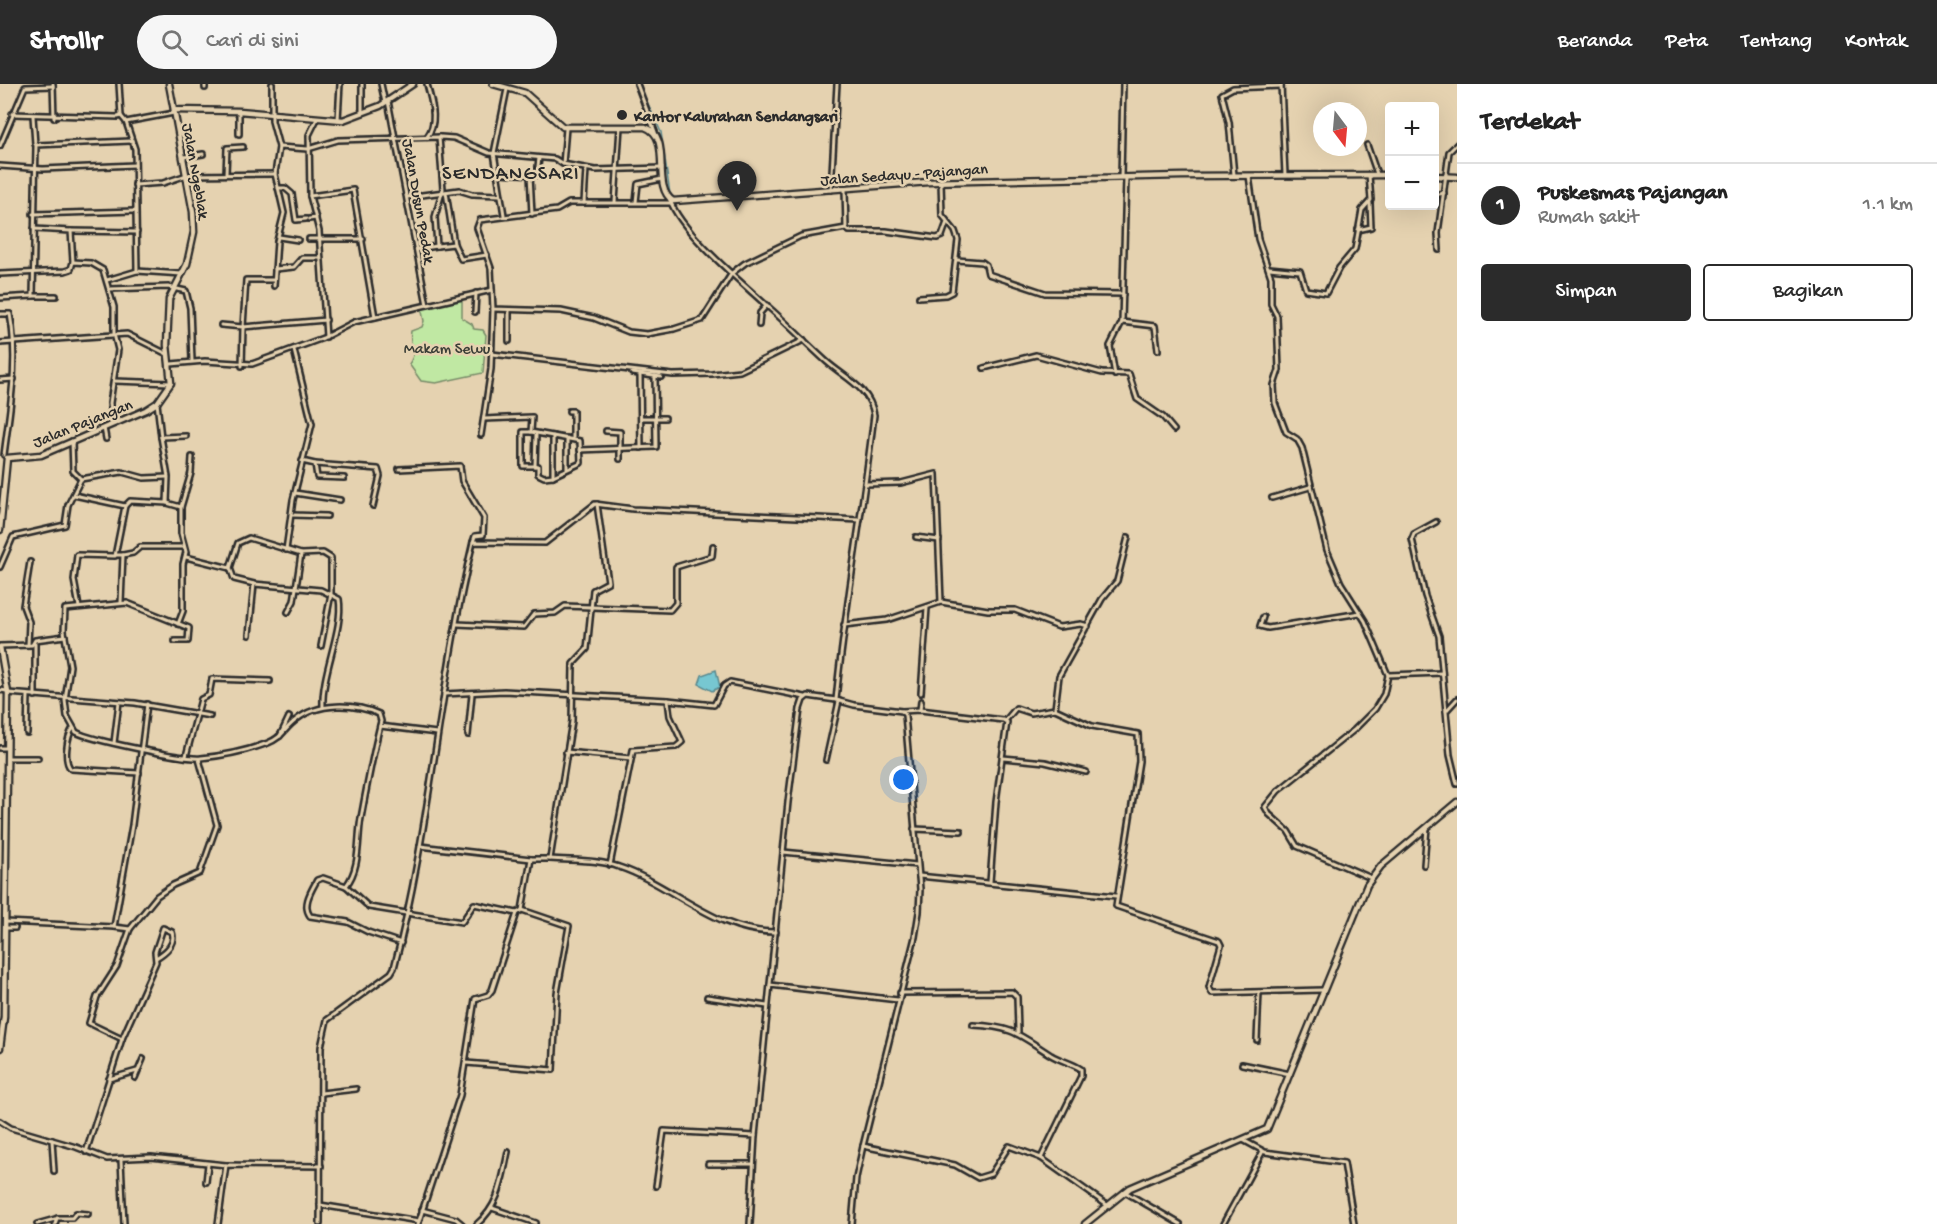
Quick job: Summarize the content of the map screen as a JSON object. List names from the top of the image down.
{
  "streets": {
    "main road": ["Jalan Ngeblak", "Jalan Sedayu - Pajangan", "Jalan Pajangan"],
    "street": ["Jalan Dusun Pedak"]
  },
  "districts": ["SENDANGSARI"],
  "parks": ["Makam Sewu"],
  "places": ["Kantor Kalurahan Sendangsari"],
  "north": "bottom",
  "page": {
    "header": "Strollr",
    "search": "Cari di sini",
    "nav": [
      "Beranda",
      "Peta",
      "Tentang",
      "Kontak"
    ],
    "heading": "Terdekat",
    "map_buttons": ["+", "−"],
    "pins": "1",
    "list": [
      {
        "mark": "1",
        "name": "Puskesmas Pajangan",
        "note": "Rumah sakit",
        "value": "1.1 km"
      }
    ],
    "buttons": ["Simpan", "Bagikan"]
  }
}
